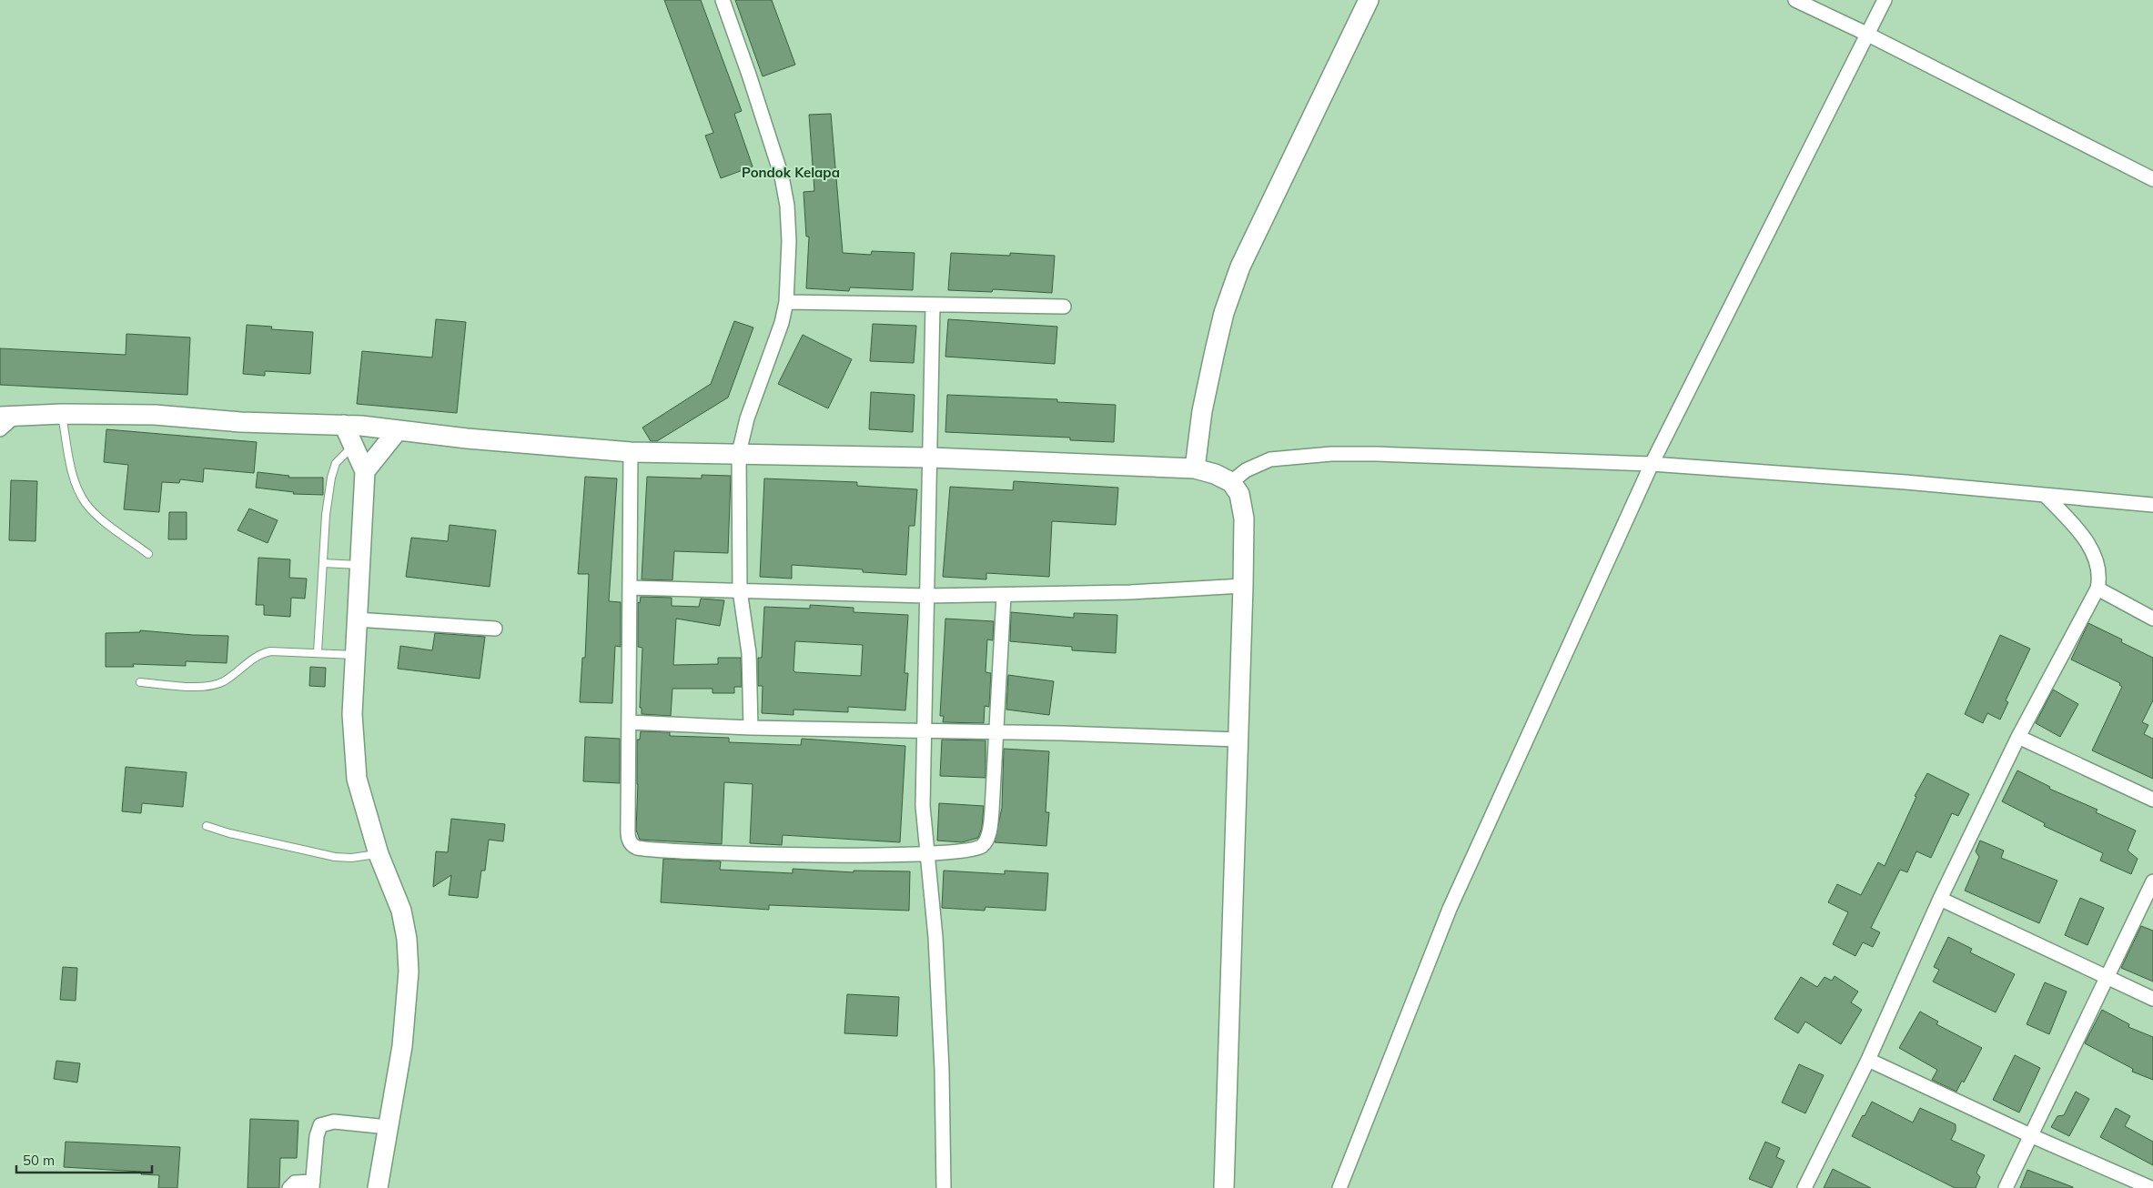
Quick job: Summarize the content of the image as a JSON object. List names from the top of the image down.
{
  "districts": ["Pondok Kelapa"],
  "scale_bar": "50 m"
}
